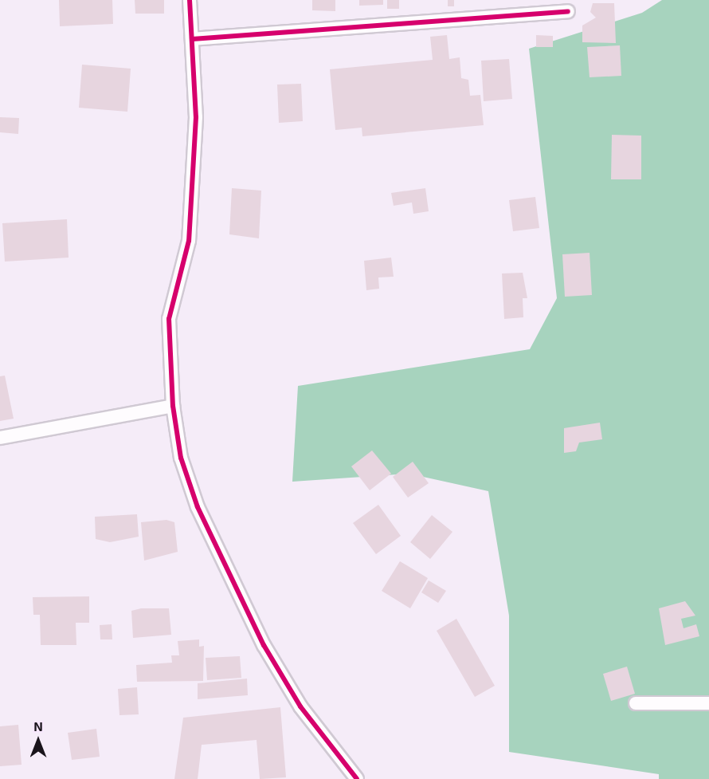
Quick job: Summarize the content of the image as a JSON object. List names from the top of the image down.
{
  "north": "top"
}
